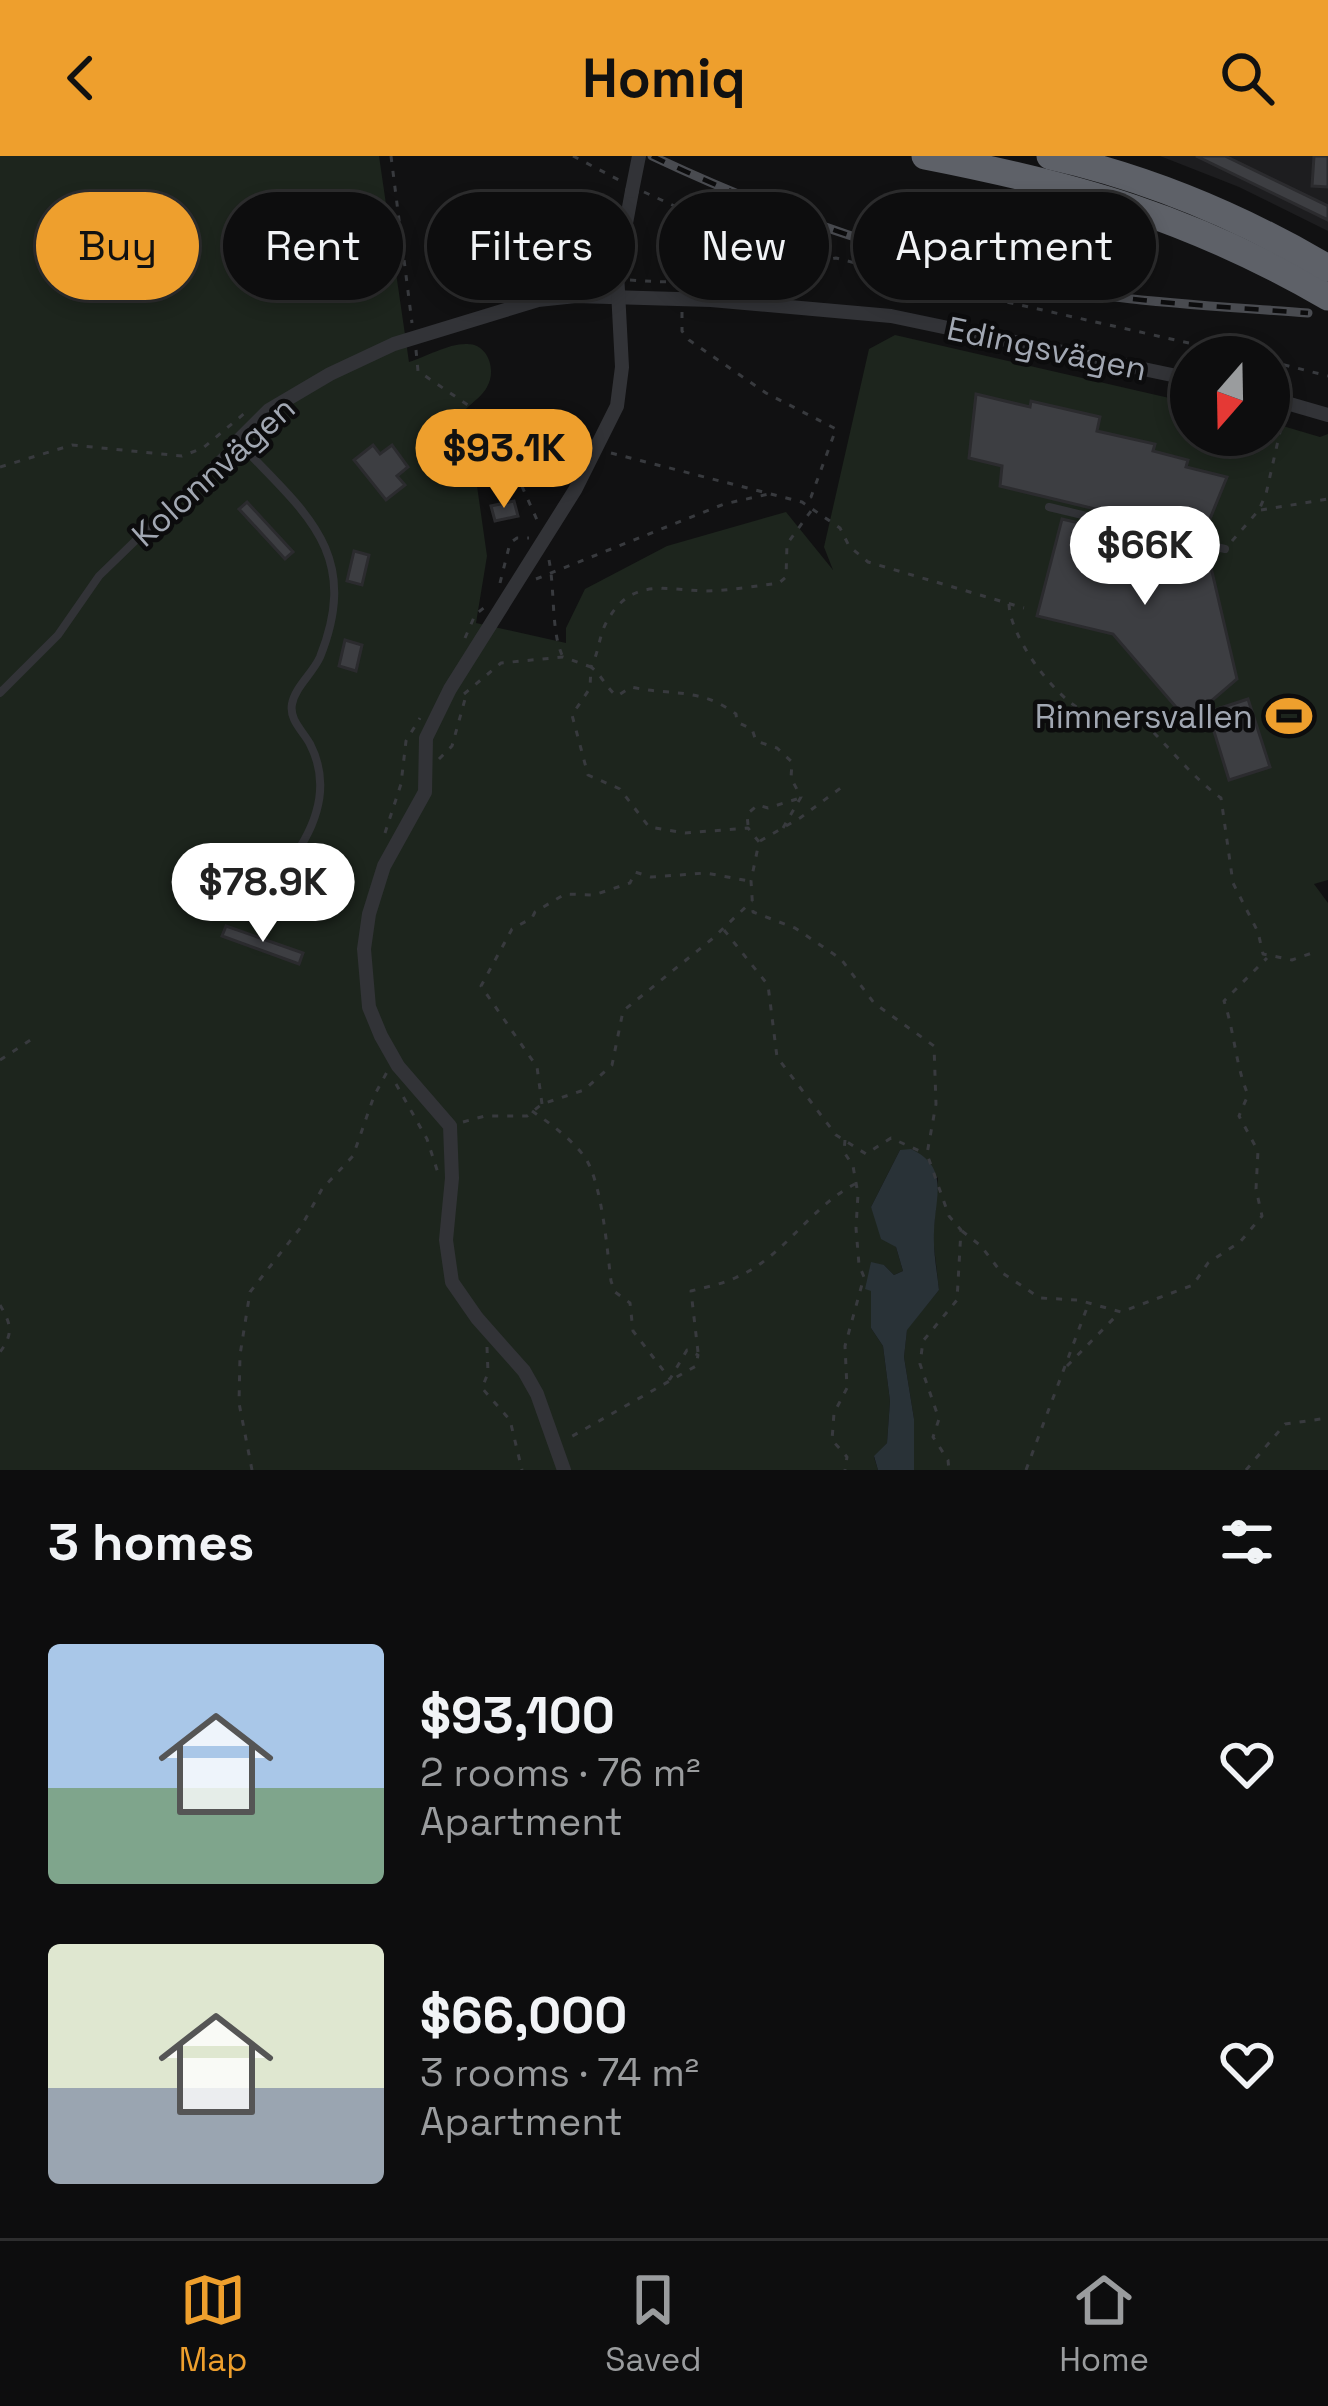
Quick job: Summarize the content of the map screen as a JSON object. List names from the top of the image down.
{
  "streets": {
    "street": ["Edingsvägen", "Kolonnvägen"]
  },
  "places": {
    "sports": ["Rimnersvallen"]
  },
  "north": "bottom",
  "page": {
    "header": "Homiq",
    "chip": [
      "Buy",
      "Rent",
      "Filters",
      "New",
      "Apartment"
    ],
    "price": ["$93.1K", "$66K", "$78.9K"],
    "heading": "3 homes",
    "list": [
      {
        "name": "$93,100",
        "note": "2 rooms · 76 m² · Apartment"
      },
      {
        "name": "$66,000",
        "note": "3 rooms · 74 m² · Apartment"
      }
    ],
    "tabs": ["Map", "Saved", "Home"]
  }
}
